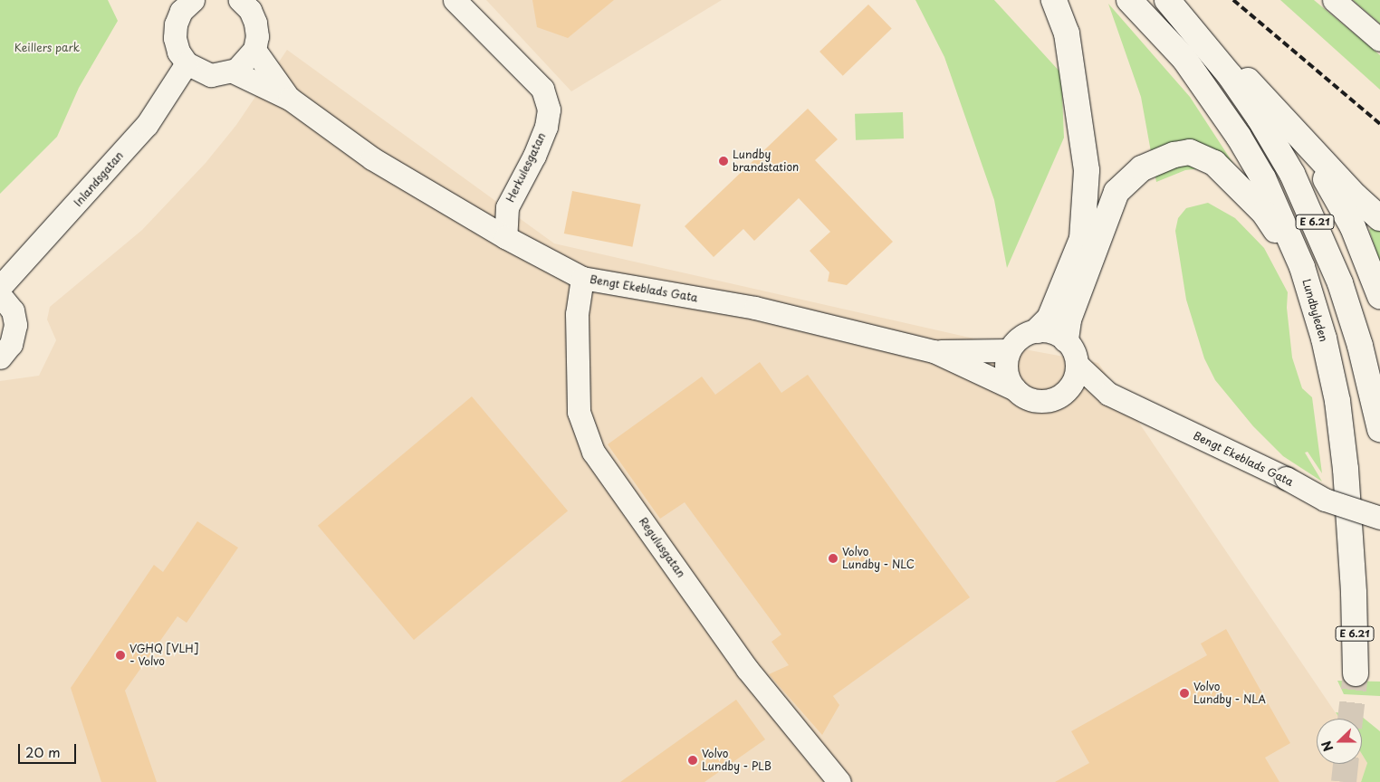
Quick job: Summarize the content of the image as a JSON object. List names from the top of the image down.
{
  "streets": {
    "highway": ["E 6.21", "Lundbyleden"],
    "street": [
      "Herkulesgatan",
      "Inlandsgatan",
      "Bengt Ekeblads Gata",
      "Regulusgatan"
    ]
  },
  "crossings": [
    ["Herkulesgatan", "Bengt Ekeblads Gata"],
    ["Bengt Ekeblads Gata", "Regulusgatan"]
  ],
  "parks": ["Keillers park"],
  "places": [
    "Lundby brandstation",
    "Volvo Lundby - NLC",
    "VGHQ [VLH] - Volvo",
    "Volvo Lundby - NLA",
    "Volvo Lundby - PLB"
  ],
  "scale_bar": "20 m",
  "north": "left"
}
